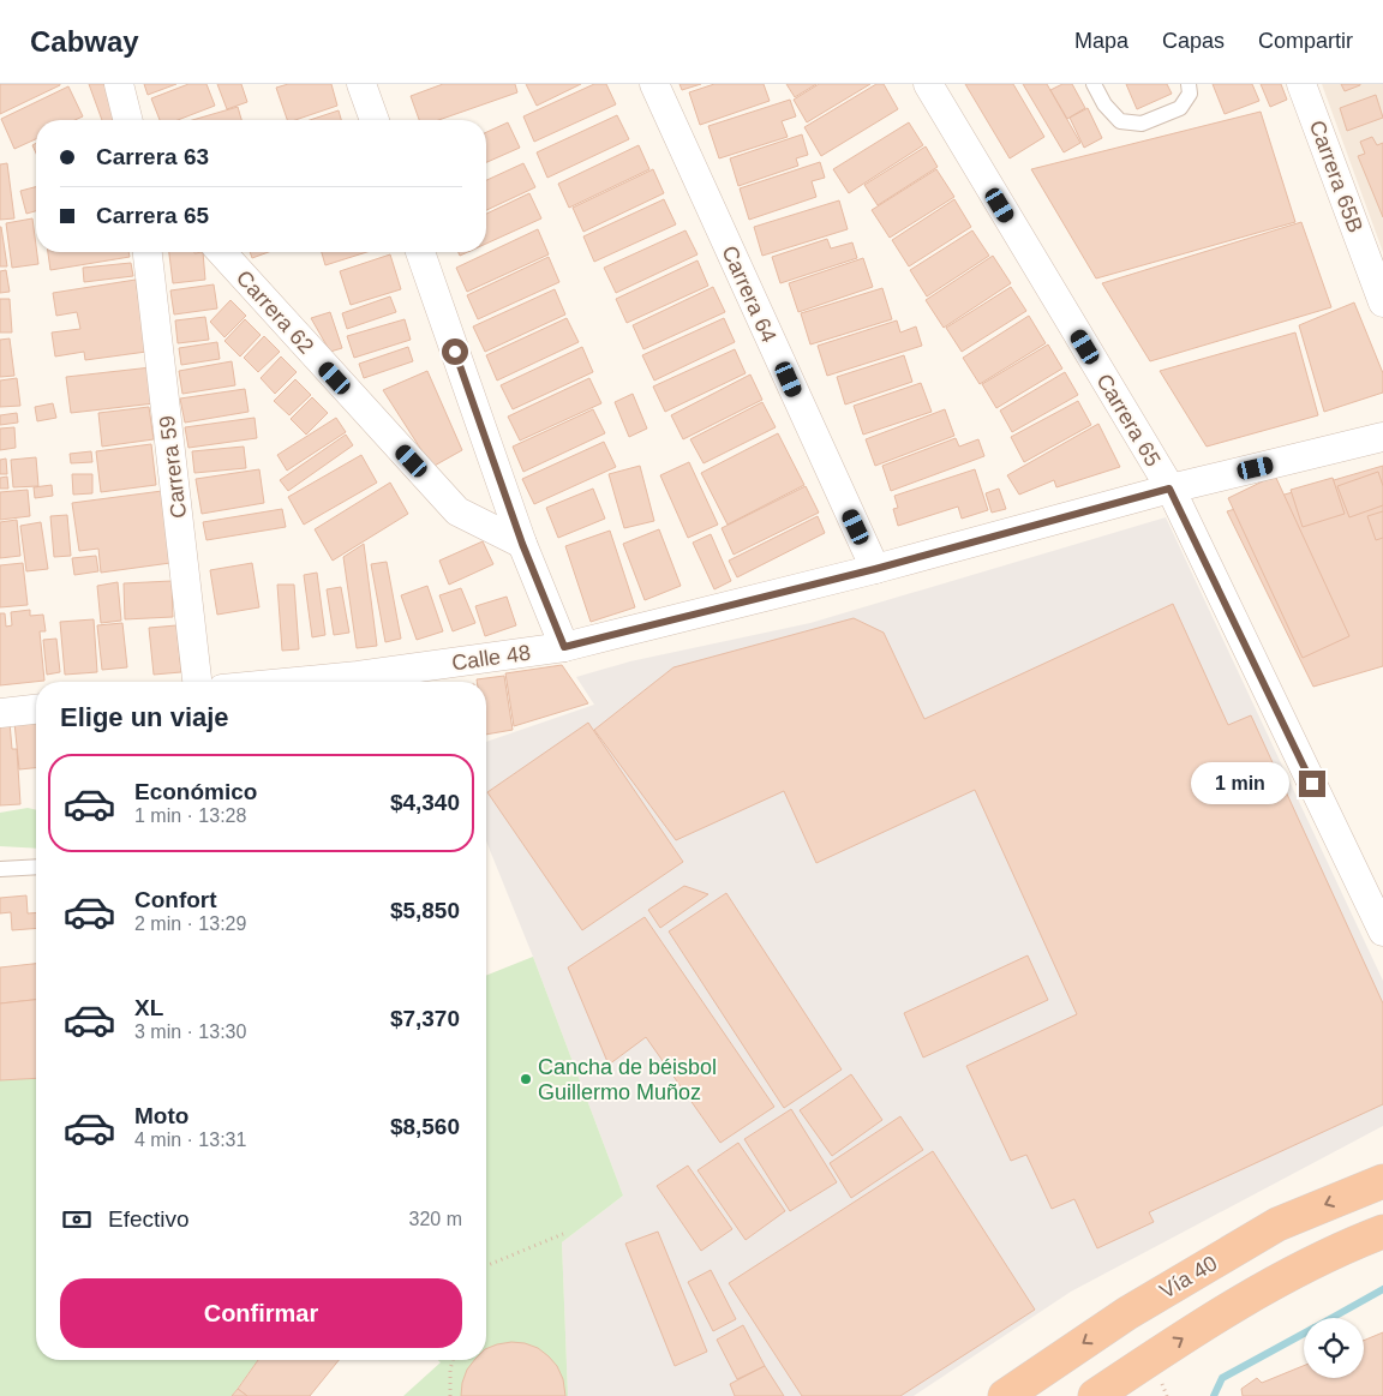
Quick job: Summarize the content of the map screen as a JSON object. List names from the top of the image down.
{
  "streets": {
    "highway": ["Vía 40"],
    "street": [
      "Carrera 65B",
      "Carrera 64",
      "Carrera 62",
      "Carrera 65",
      "Carrera 59",
      "Calle 48"
    ]
  },
  "crossings": [
    ["Carrera 64", "Calle 48"],
    ["Carrera 65", "Calle 48"]
  ],
  "places": ["Cancha de béisbol Guillermo Muñoz"],
  "page": {
    "header": "Cabway",
    "nav": ["Mapa", "Capas", "Compartir"],
    "banner": ["Carrera 63", "Carrera 65"],
    "heading": "Elige un viaje",
    "list": [
      {
        "name": "Económico",
        "note": "1 min · 13:28",
        "value": "$4,340"
      },
      {
        "name": "Confort",
        "note": "2 min · 13:29",
        "value": "$5,850"
      },
      {
        "name": "XL",
        "note": "3 min · 13:30",
        "value": "$7,370"
      },
      {
        "name": "Moto",
        "note": "4 min · 13:31",
        "value": "$8,560"
      }
    ],
    "bubble": "1 min",
    "pay": ["Efectivo", "320 m"],
    "buttons": "Confirmar"
  }
}
